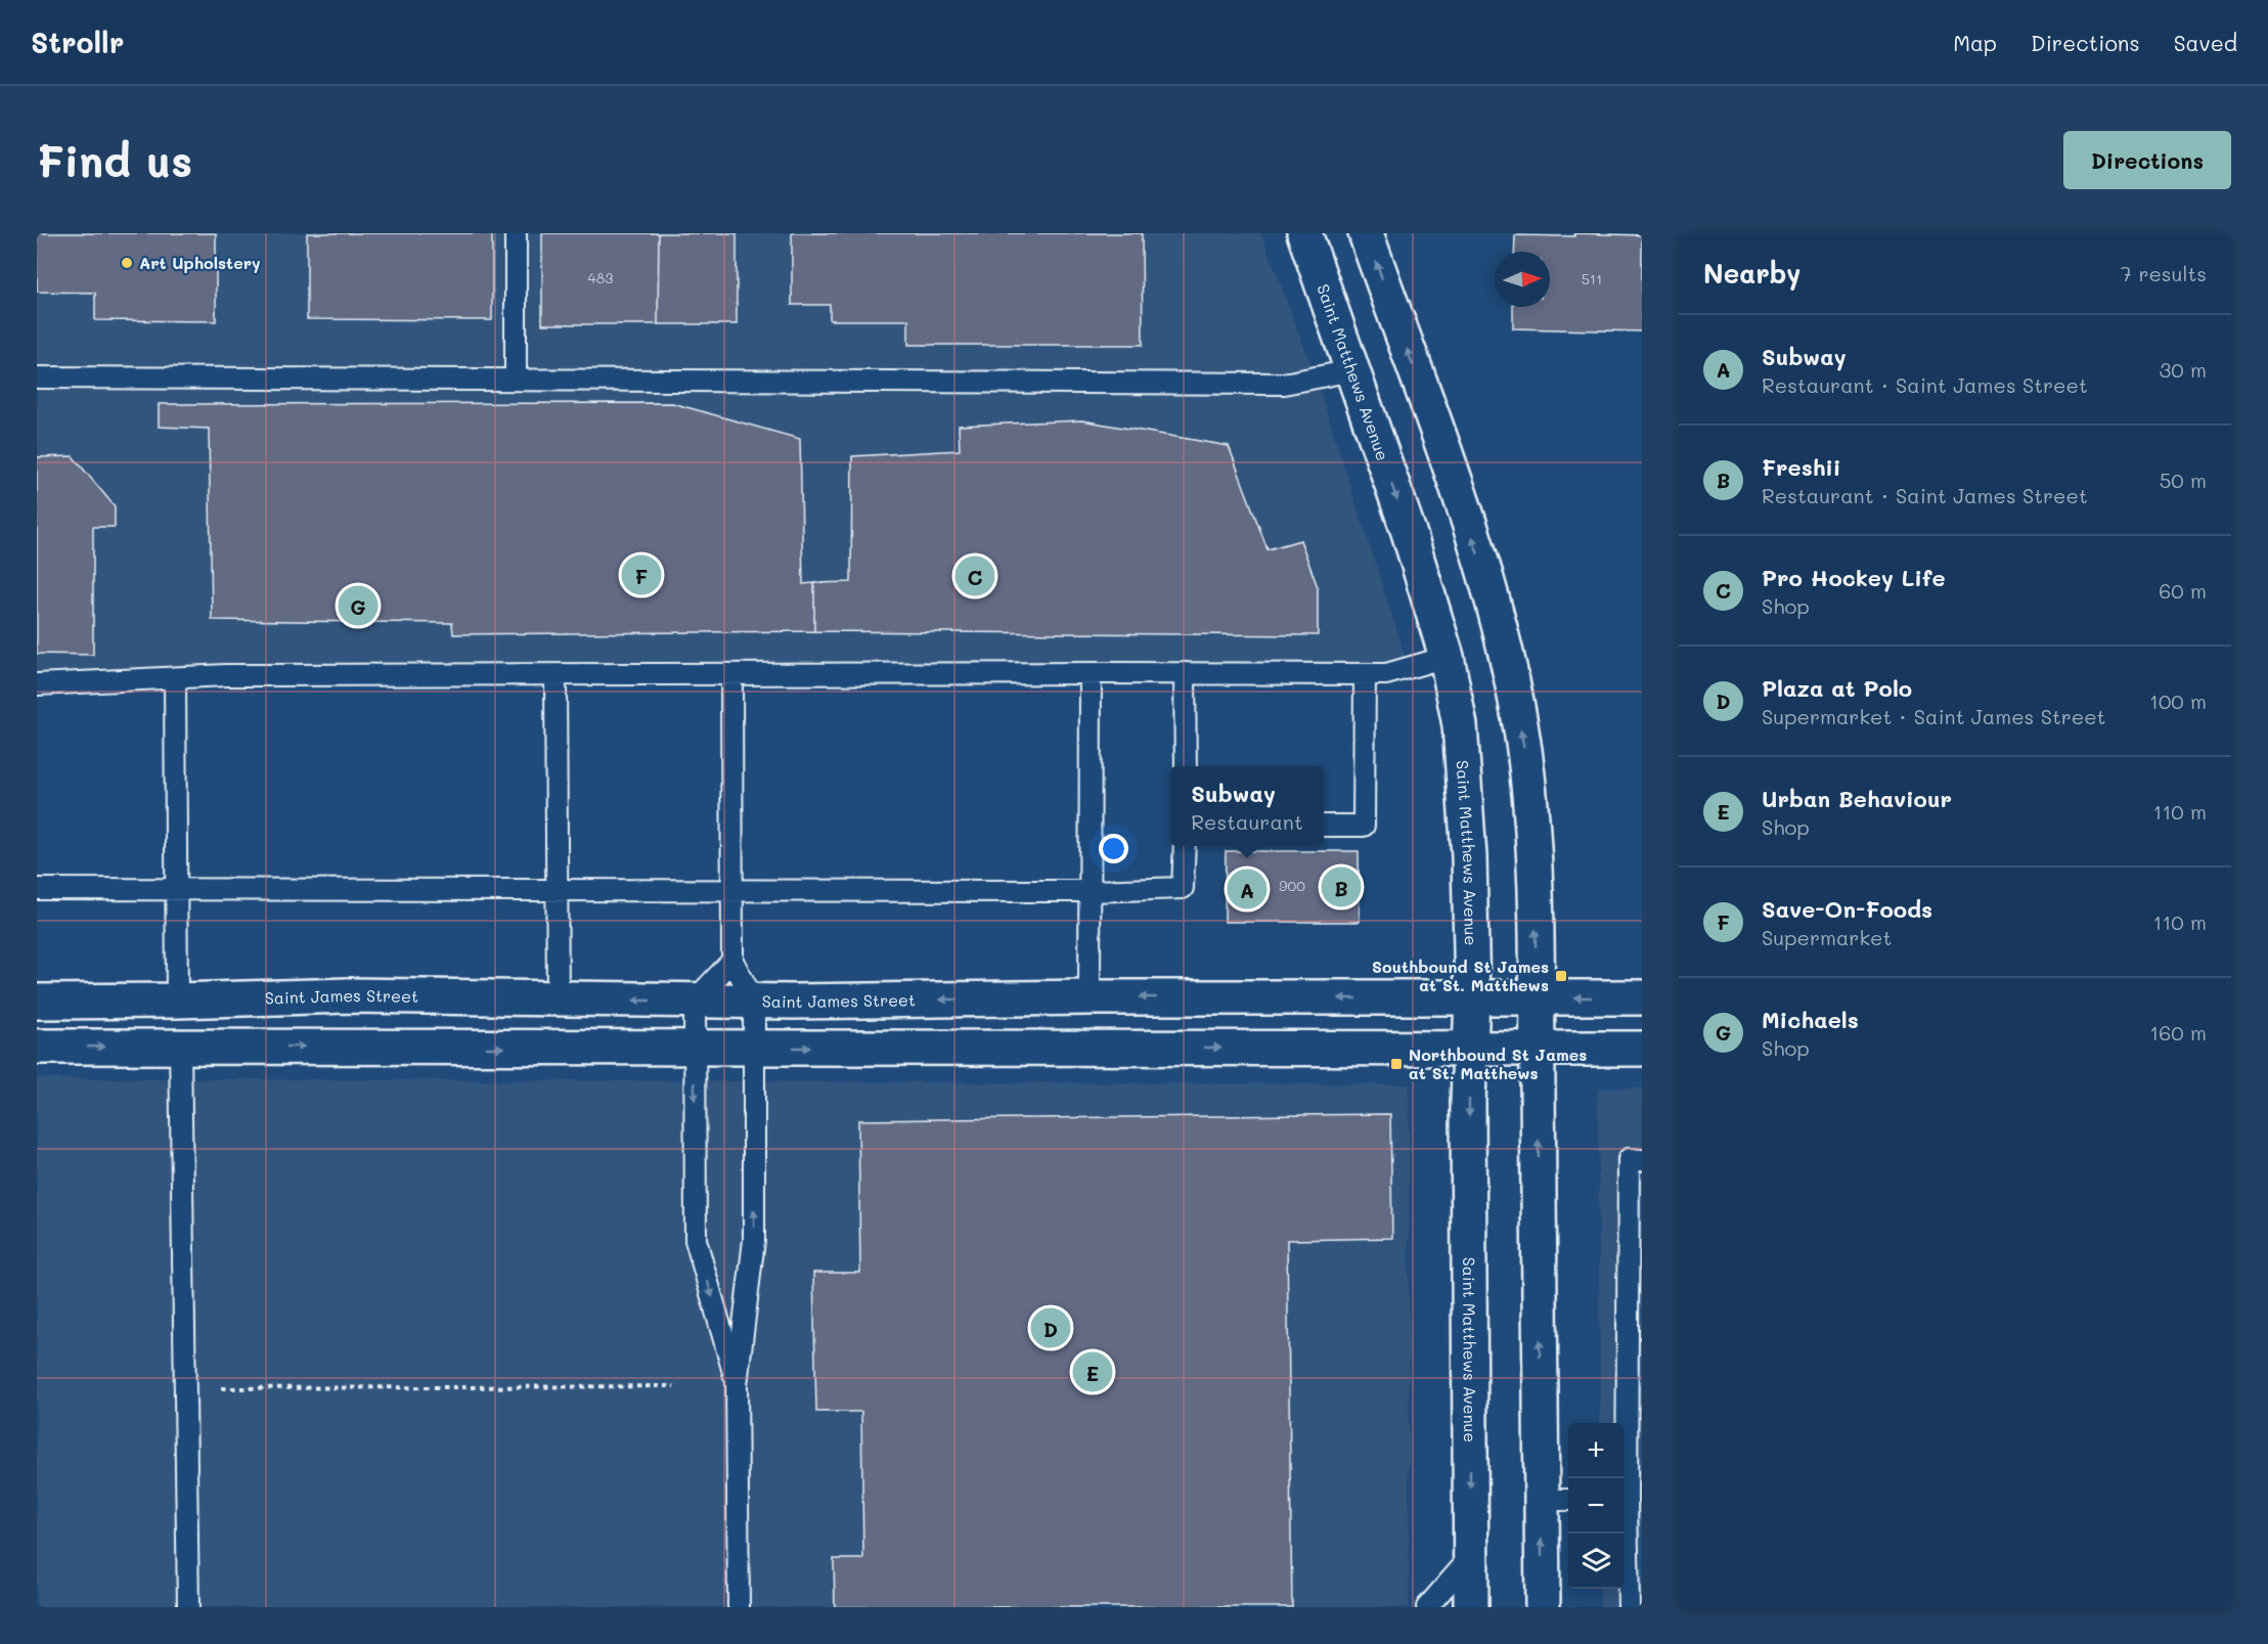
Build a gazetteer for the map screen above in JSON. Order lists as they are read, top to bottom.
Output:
{
  "streets": {
    "main road": ["Saint Matthews Avenue", "Saint James Street"]
  },
  "crossings": [
    ["Saint Matthews Avenue", "Saint James Street"]
  ],
  "places": {
    "other": ["Art Upholstery"],
    "transit": ["Southbound St James at St. Matthews", "Northbound St James at St. Matthews"]
  },
  "house_numbers": ["483", "511", "900"],
  "north": "right",
  "page": {
    "header": "Strollr",
    "nav": ["Map", "Directions", "Saved"],
    "buttons": "Directions",
    "title": "Find us",
    "heading": ["Nearby", "7 results"],
    "list": [
      {
        "mark": "A",
        "name": "Subway",
        "note": "Restaurant · Saint James Street",
        "value": "30 m"
      },
      {
        "mark": "B",
        "name": "Freshii",
        "note": "Restaurant · Saint James Street",
        "value": "50 m"
      },
      {
        "mark": "C",
        "name": "Pro Hockey Life",
        "note": "Shop",
        "value": "60 m"
      },
      {
        "mark": "D",
        "name": "Plaza at Polo",
        "note": "Supermarket · Saint James Street",
        "value": "100 m"
      },
      {
        "mark": "E",
        "name": "Urban Behaviour",
        "note": "Shop",
        "value": "110 m"
      },
      {
        "mark": "F",
        "name": "Save-On-Foods",
        "note": "Supermarket",
        "value": "110 m"
      },
      {
        "mark": "G",
        "name": "Michaels",
        "note": "Shop",
        "value": "160 m"
      }
    ],
    "pins": [
      "F",
      "C",
      "G",
      "B",
      "A",
      "D",
      "E"
    ],
    "popup": ["Subway", "Restaurant"],
    "map_buttons": ["+", "−"]
  }
}
